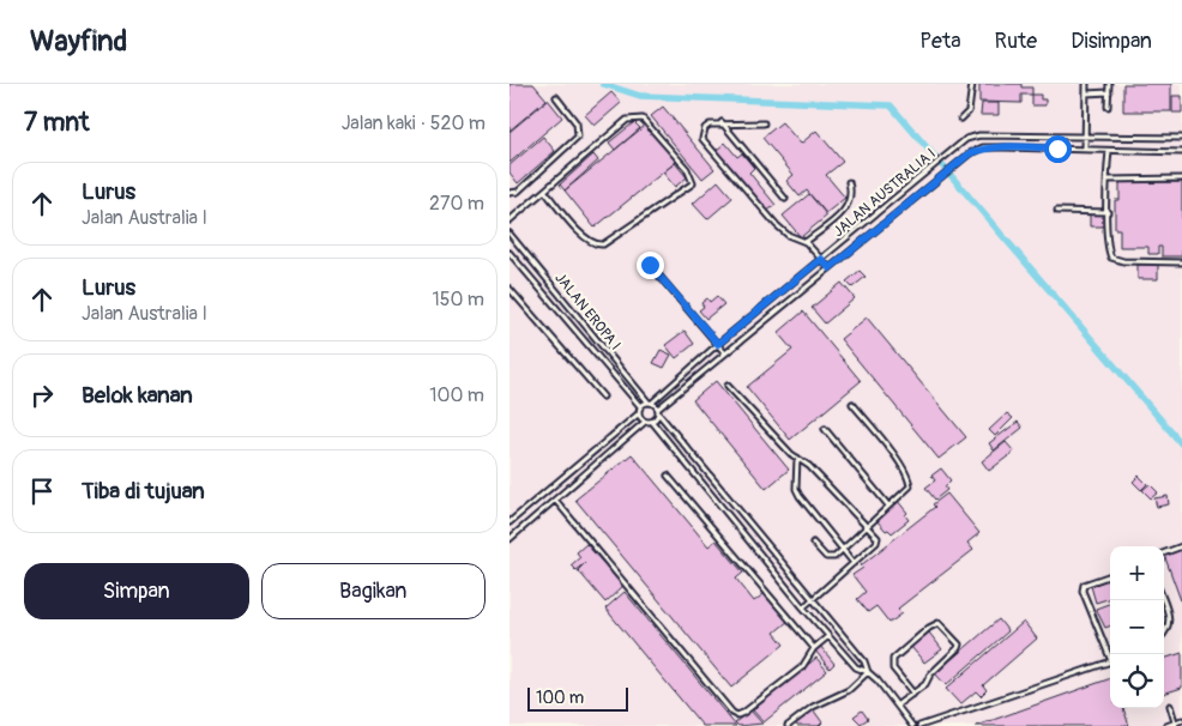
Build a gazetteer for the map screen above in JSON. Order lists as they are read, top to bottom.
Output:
{
  "streets": {
    "lane": ["JALAN AUSTRALIA I", "JALAN EROPA I"]
  },
  "crossings": [
    ["JALAN AUSTRALIA I", "JALAN EROPA I"]
  ],
  "scale_bar": "100 m",
  "page": {
    "header": "Wayfind",
    "nav": ["Peta", "Rute", "Disimpan"],
    "heading": ["7 mnt", "Jalan kaki · 520 m"],
    "list": [
      ["Lurus", "Jalan Australia I", "270 m"],
      ["Lurus", "Jalan Australia I", "150 m"],
      ["Belok kanan", "100 m"],
      "Tiba di tujuan"
    ],
    "buttons": ["Simpan", "Bagikan"],
    "map_buttons": ["+", "−"],
    "scale": "100 m"
  }
}
